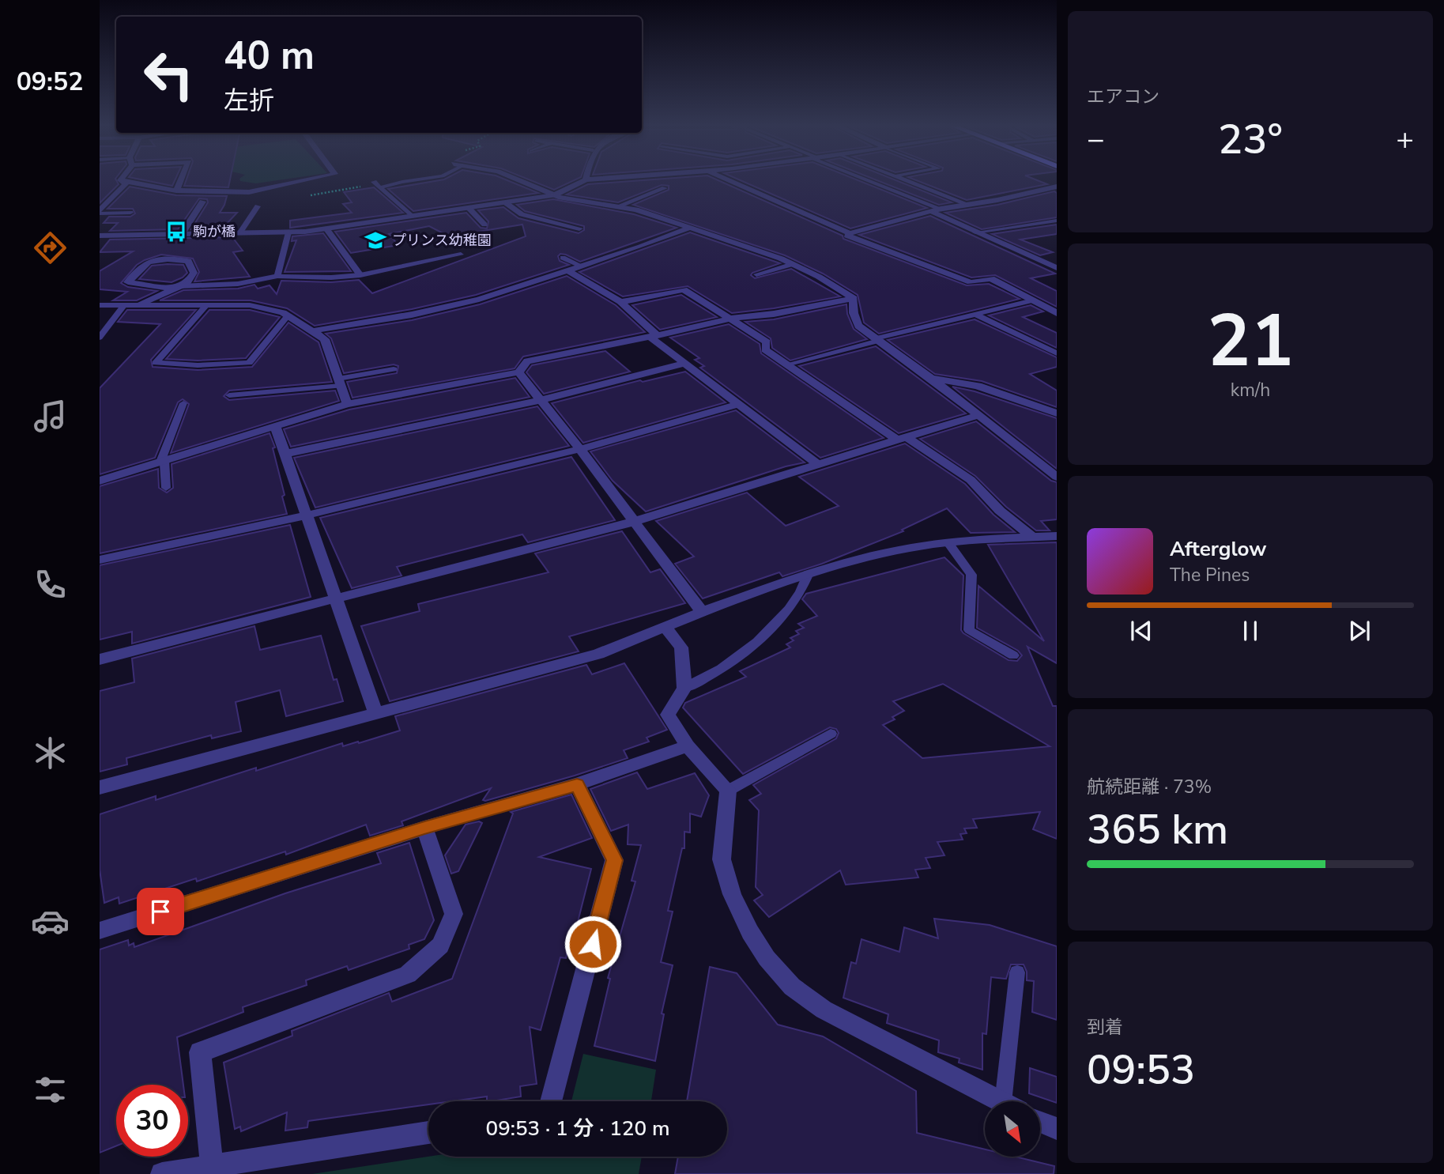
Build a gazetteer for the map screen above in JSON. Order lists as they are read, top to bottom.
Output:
{
  "places": {
    "bus stop": ["駒が橋"],
    "school or university": ["プリンス幼稚園"]
  },
  "north": "bottom right",
  "page": {
    "tabs": "09:52",
    "tile": [
      "エアコン",
      ["21", "km/h"],
      ["航続距離 · 73%", "365 km"],
      ["到着", "09:53"]
    ],
    "turn": ["40 m", "左折"],
    "heat": ["−", "23°", "+"],
    "song": ["Afterglow", "The Pines"],
    "limit": "30",
    "trip": "09:53 · 1 分 · 120 m"
  }
}
